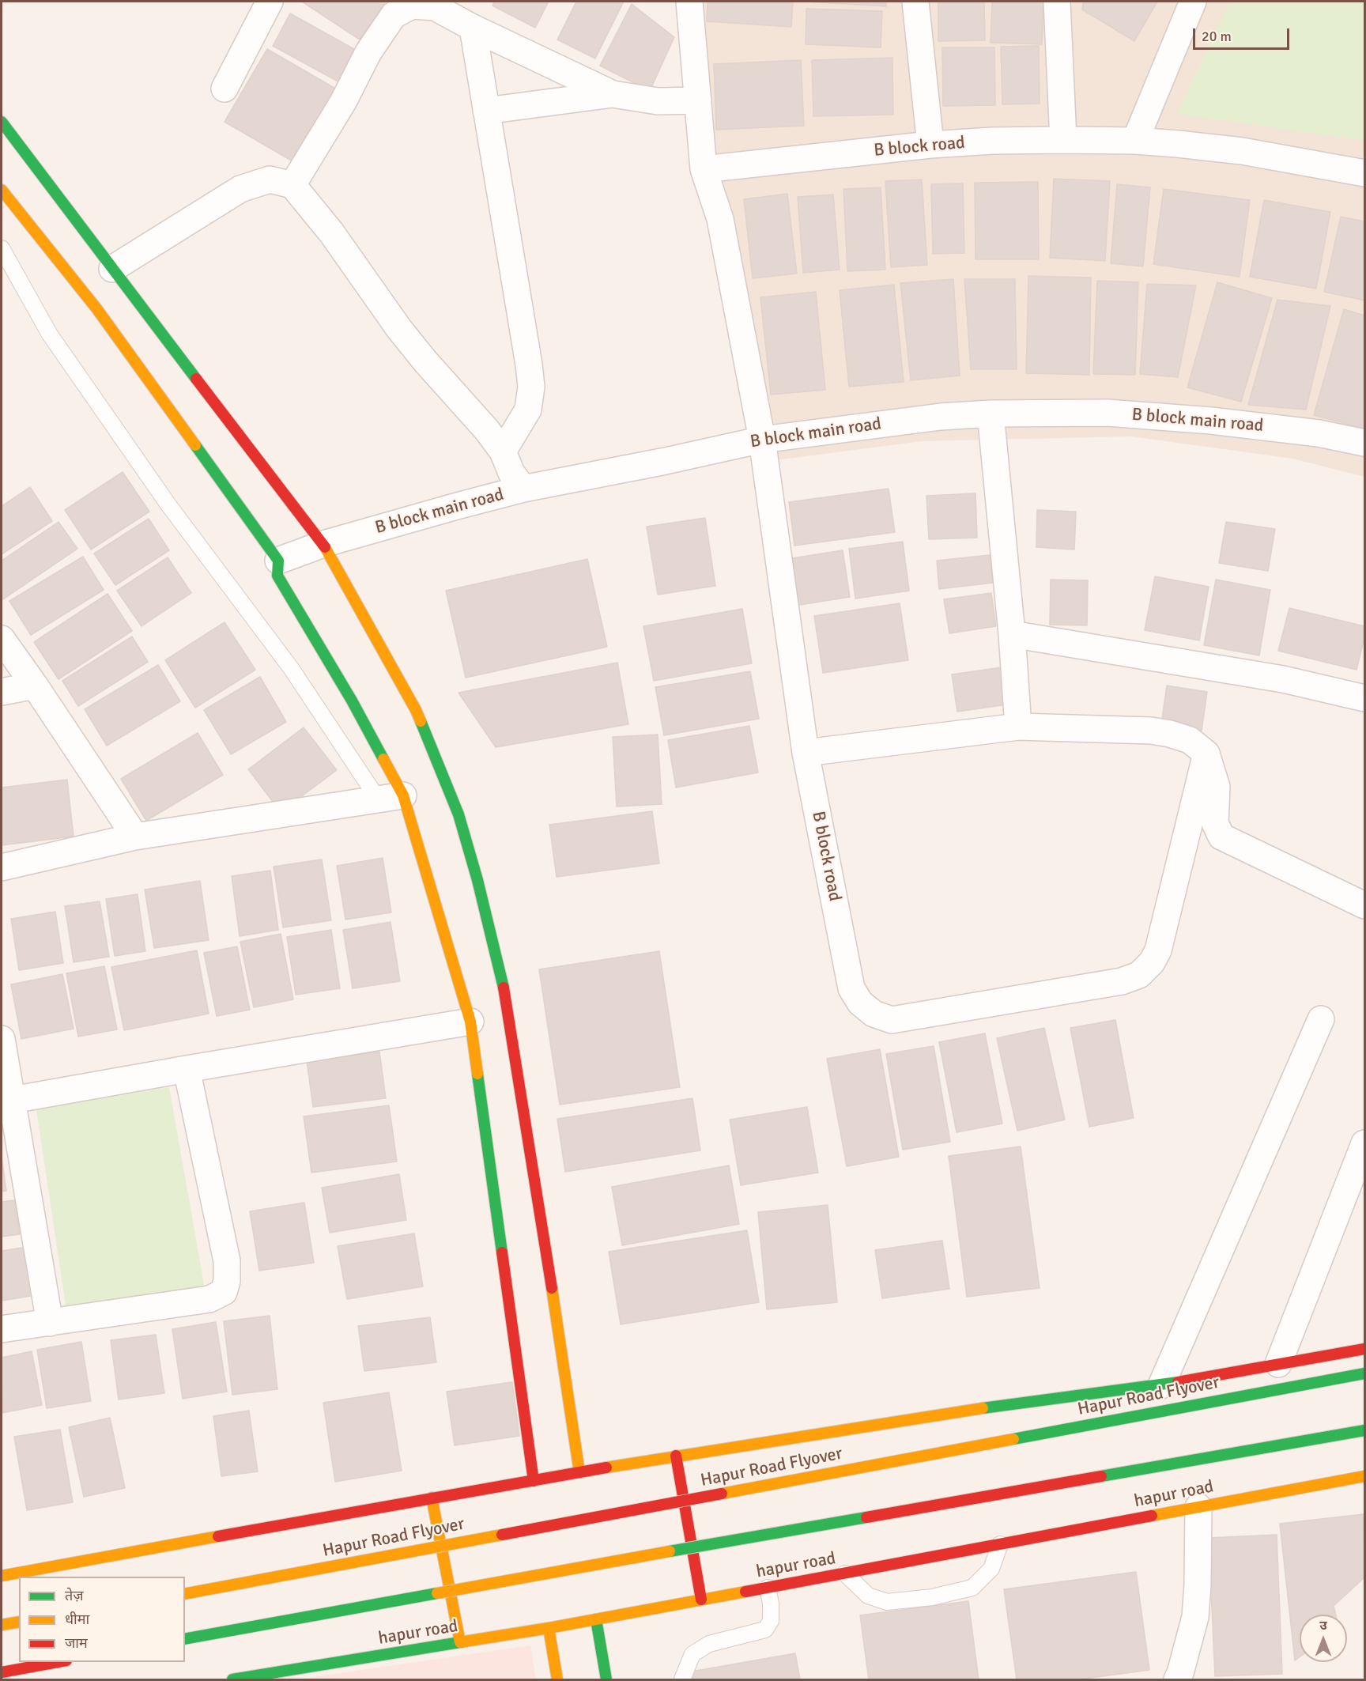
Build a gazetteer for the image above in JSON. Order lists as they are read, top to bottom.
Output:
{
  "streets": {
    "street": [
      "B block road",
      "B block main road",
      "Hapur Road Flyover",
      "hapur road"
    ]
  },
  "crossings": [
    ["B block road", "B block main road"]
  ],
  "legend": ["तेज़", "धीमा", "जाम"],
  "scale_bar": "20 m",
  "north": "top"
}
